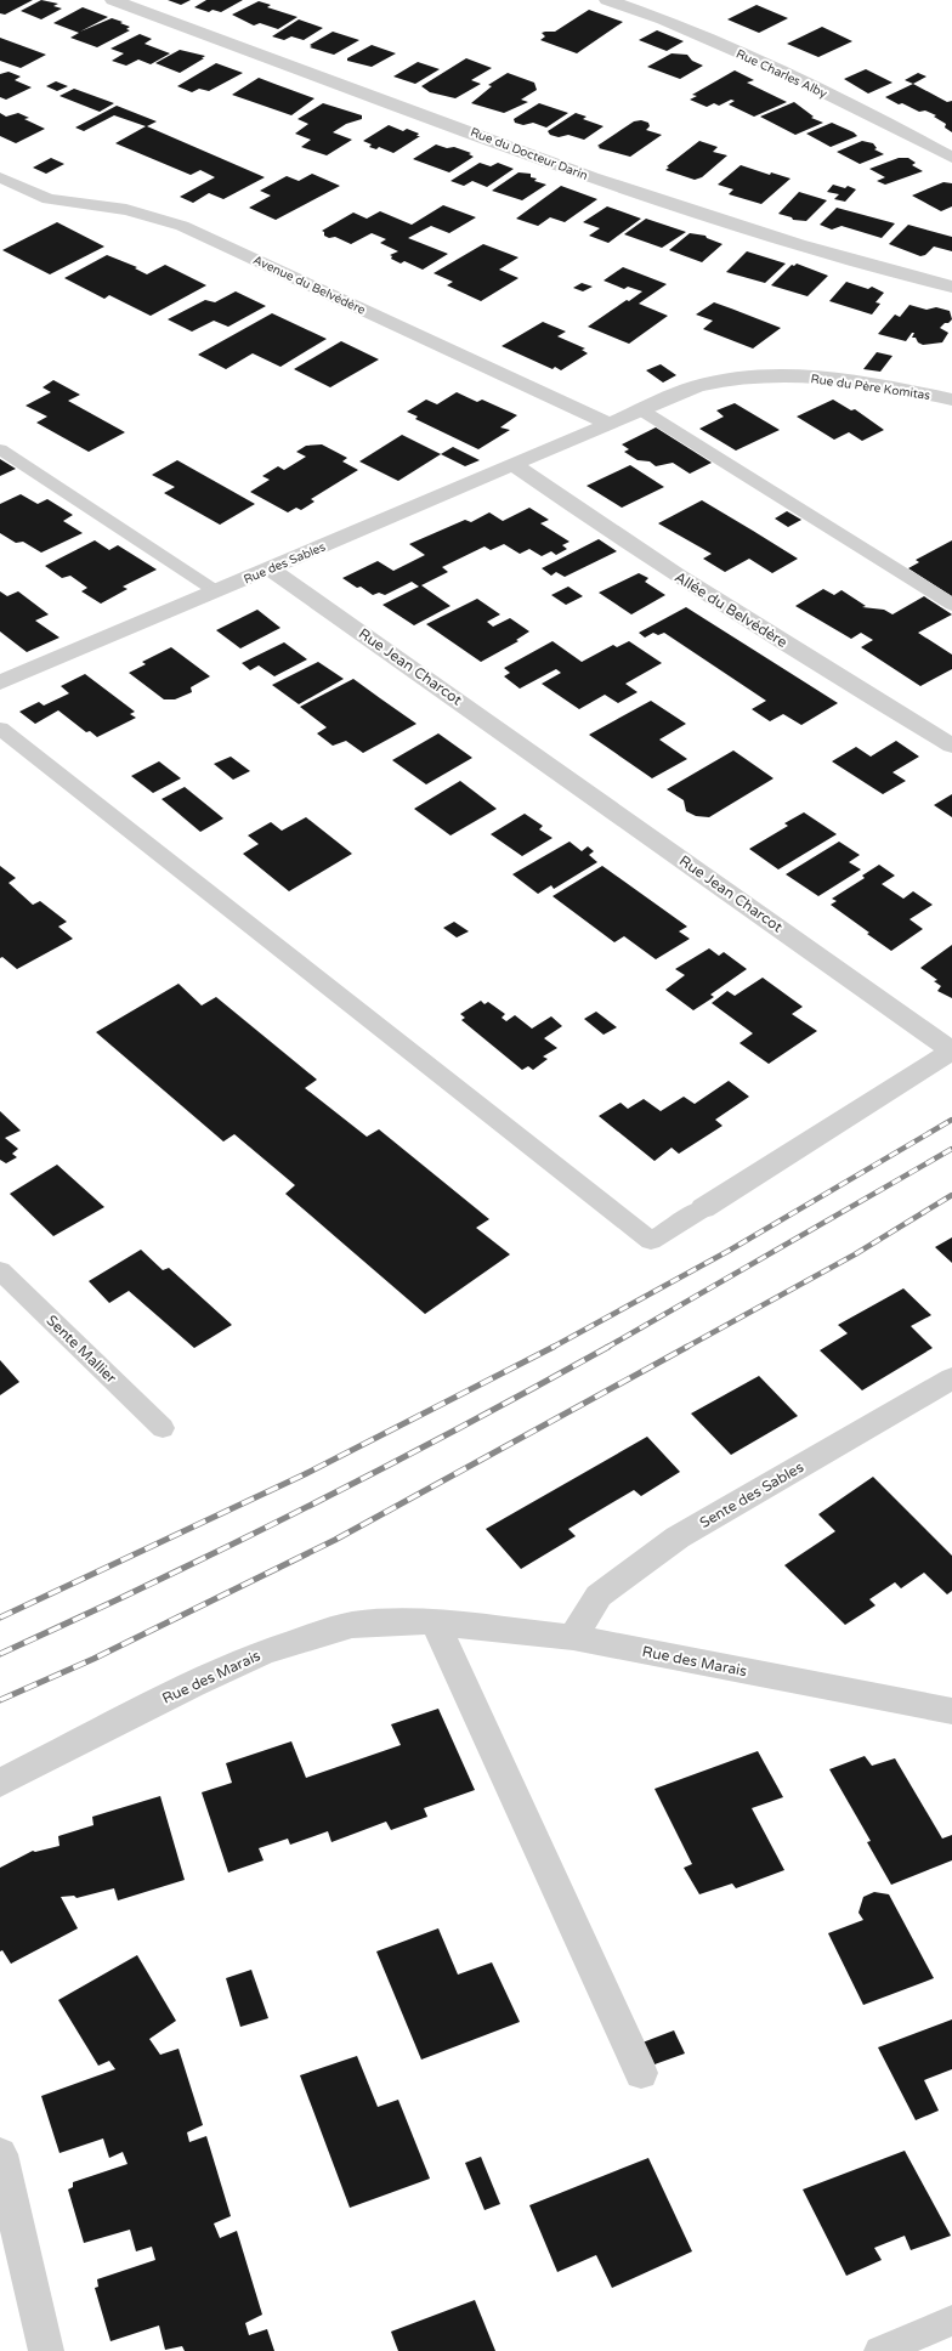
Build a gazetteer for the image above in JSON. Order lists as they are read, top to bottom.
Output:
{
  "streets": {
    "street": [
      "Rue Charles Alby",
      "Rue du Docteur Darin",
      "Avenue du Belvédère",
      "Rue du Père Komitas",
      "Rue des Sables",
      "Allée du Belvédère",
      "Rue Jean Charcot",
      "Sente des Sables",
      "Rue des Marais"
    ],
    "lane": ["Sente Mallier"]
  },
  "crossings": [
    ["Avenue du Belvédère", "Rue du Père Komitas"],
    ["Rue du Père Komitas", "Rue des Sables"],
    ["Rue des Sables", "Allée du Belvédère"],
    ["Rue des Sables", "Rue Jean Charcot"],
    ["Sente des Sables", "Rue des Marais"]
  ]
}
